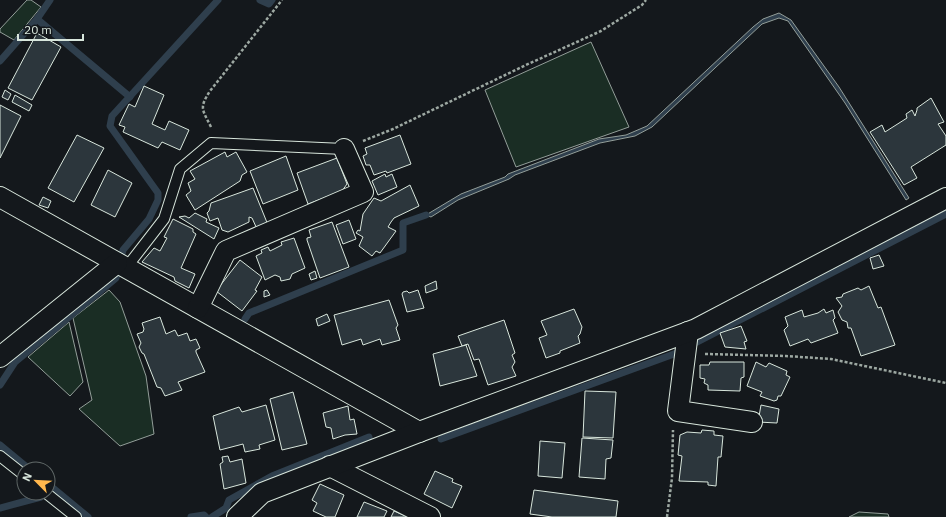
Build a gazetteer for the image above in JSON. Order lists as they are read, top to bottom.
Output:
{
  "scale_bar": "20 m",
  "north": "top left"
}
